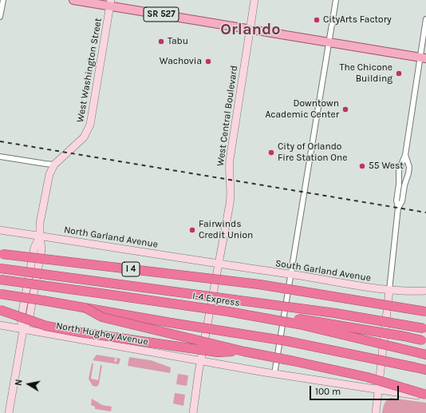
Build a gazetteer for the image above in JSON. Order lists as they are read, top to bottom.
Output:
{
  "streets": {
    "highway": ["I 4", "I-4 Express"],
    "main road": ["SR 527"],
    "street": [
      "West Washington Street",
      "West Central Boulevard",
      "North Garland Avenue",
      "South Garland Avenue",
      "North Hughey Avenue"
    ]
  },
  "crossings": [
    ["SR 527", "West Washington Street"],
    ["SR 527", "West Central Boulevard"],
    ["West Washington Street", "North Garland Avenue"],
    ["West Washington Street", "North Hughey Avenue"],
    ["West Central Boulevard", "North Garland Avenue"],
    ["West Central Boulevard", "South Garland Avenue"],
    ["West Central Boulevard", "North Hughey Avenue"],
    ["North Garland Avenue", "South Garland Avenue"]
  ],
  "districts": ["Orlando"],
  "places": [
    "CityArts Factory",
    "Tabu",
    "Wachovia",
    "The Chicone Building",
    "Downtown Academic Center",
    "City of Orlando Fire Station One",
    "55 West",
    "Fairwinds Credit Union"
  ],
  "scale_bar": "100 m",
  "north": "left"
}
